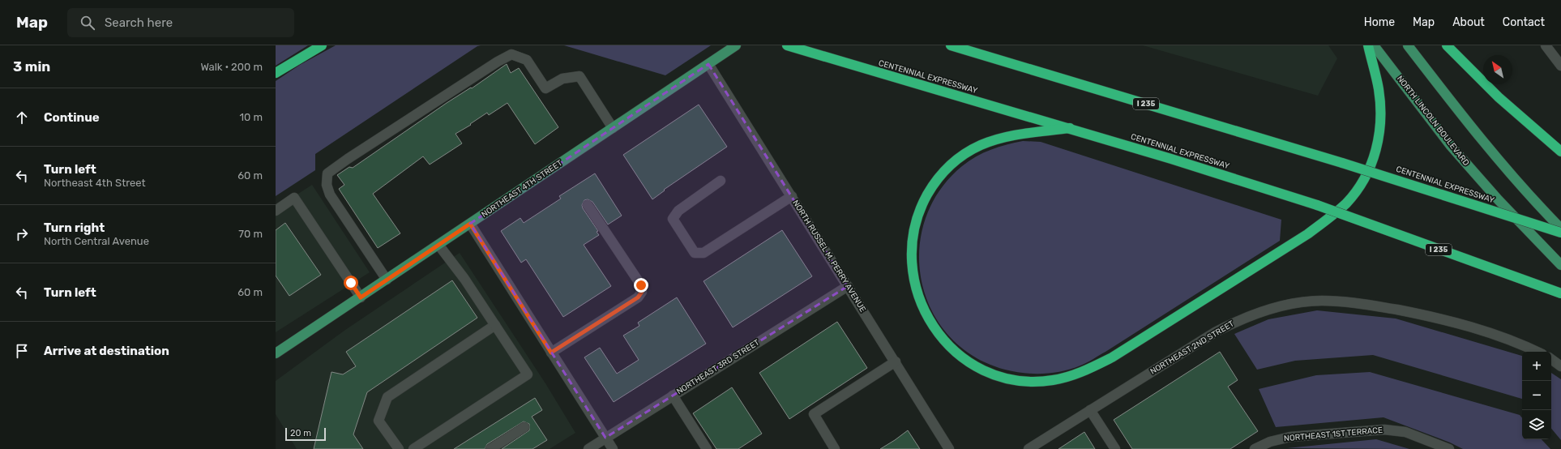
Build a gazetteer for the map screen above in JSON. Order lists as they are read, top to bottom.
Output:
{
  "streets": {
    "highway": ["CENTENNIAL EXPRESSWAY", "I 235"],
    "main road": ["NORTH LINCOLN BOULEVARD", "NORTHEAST 4TH STREET"],
    "street": [
      "NORTH RUSSEL M. PERRY AVENUE",
      "NORTHEAST 2ND STREET",
      "NORTHEAST 3RD STREET",
      "NORTHEAST 1ST TERRACE"
    ]
  },
  "crossings": [
    ["NORTHEAST 4TH STREET", "NORTH RUSSEL M. PERRY AVENUE"],
    ["NORTH RUSSEL M. PERRY AVENUE", "NORTHEAST 3RD STREET"]
  ],
  "scale_bar": "20 m",
  "north": "top left",
  "page": {
    "header": "Map",
    "search": "Search here",
    "nav": [
      "Home",
      "Map",
      "About",
      "Contact"
    ],
    "heading": ["3 min", "Walk · 200 m"],
    "list": [
      ["Continue", "10 m"],
      ["Turn left", "Northeast 4th Street", "60 m"],
      ["Turn right", "North Central Avenue", "70 m"],
      ["Turn left", "60 m"],
      "Arrive at destination"
    ],
    "map_buttons": ["+", "−"],
    "scale": "20 m"
  }
}
